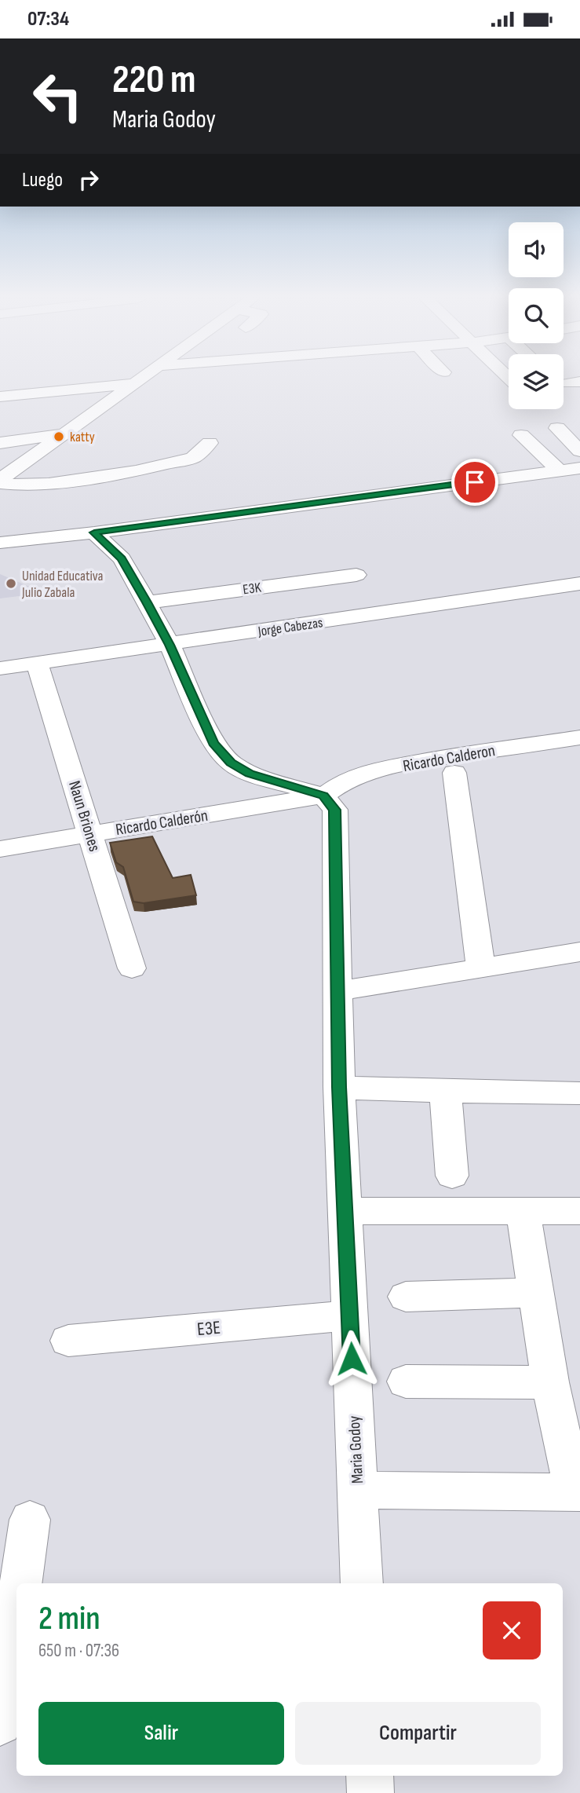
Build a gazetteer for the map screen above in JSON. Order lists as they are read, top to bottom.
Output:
{
  "streets": {
    "street": [
      "E3K",
      "Jorge Cabezas",
      "Ricardo Calderon",
      "Naun Briones",
      "Ricardo Calderón",
      "E3E",
      "Maria Godoy"
    ]
  },
  "crossings": [
    ["Jorge Cabezas", "Naun Briones"],
    ["Ricardo Calderon", "Ricardo Calderón"],
    ["Ricardo Calderon", "Maria Godoy"],
    ["Naun Briones", "Ricardo Calderón"],
    ["Ricardo Calderón", "Maria Godoy"],
    ["E3E", "Maria Godoy"]
  ],
  "places": ["katty", "Unidad Educativa Julio Zabala"],
  "page": {
    "status": "07:34",
    "turn": ["220 m", "Maria Godoy"],
    "then": "Luego",
    "heading": ["2 min", "650 m · 07:36"],
    "buttons": ["Salir", "Compartir"]
  }
}
